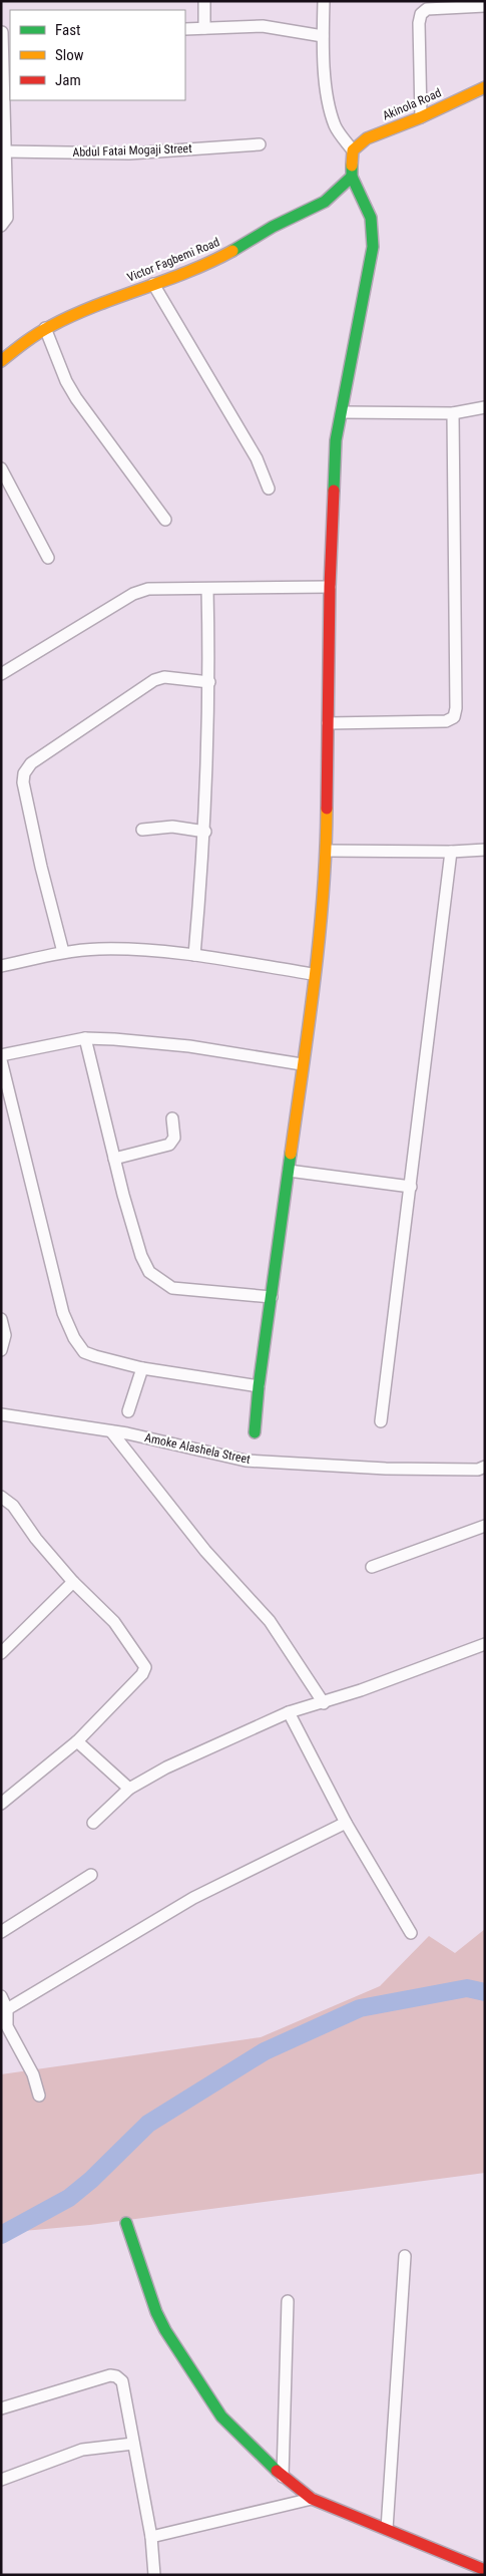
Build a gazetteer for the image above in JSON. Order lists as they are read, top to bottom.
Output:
{
  "streets": {
    "street": [
      "Akinola Road",
      "Abdul Fatai Mogaji Street",
      "Victor Fagbemi Road",
      "Amoke Alashela Street"
    ]
  },
  "legend": ["Fast", "Slow", "Jam"]
}
